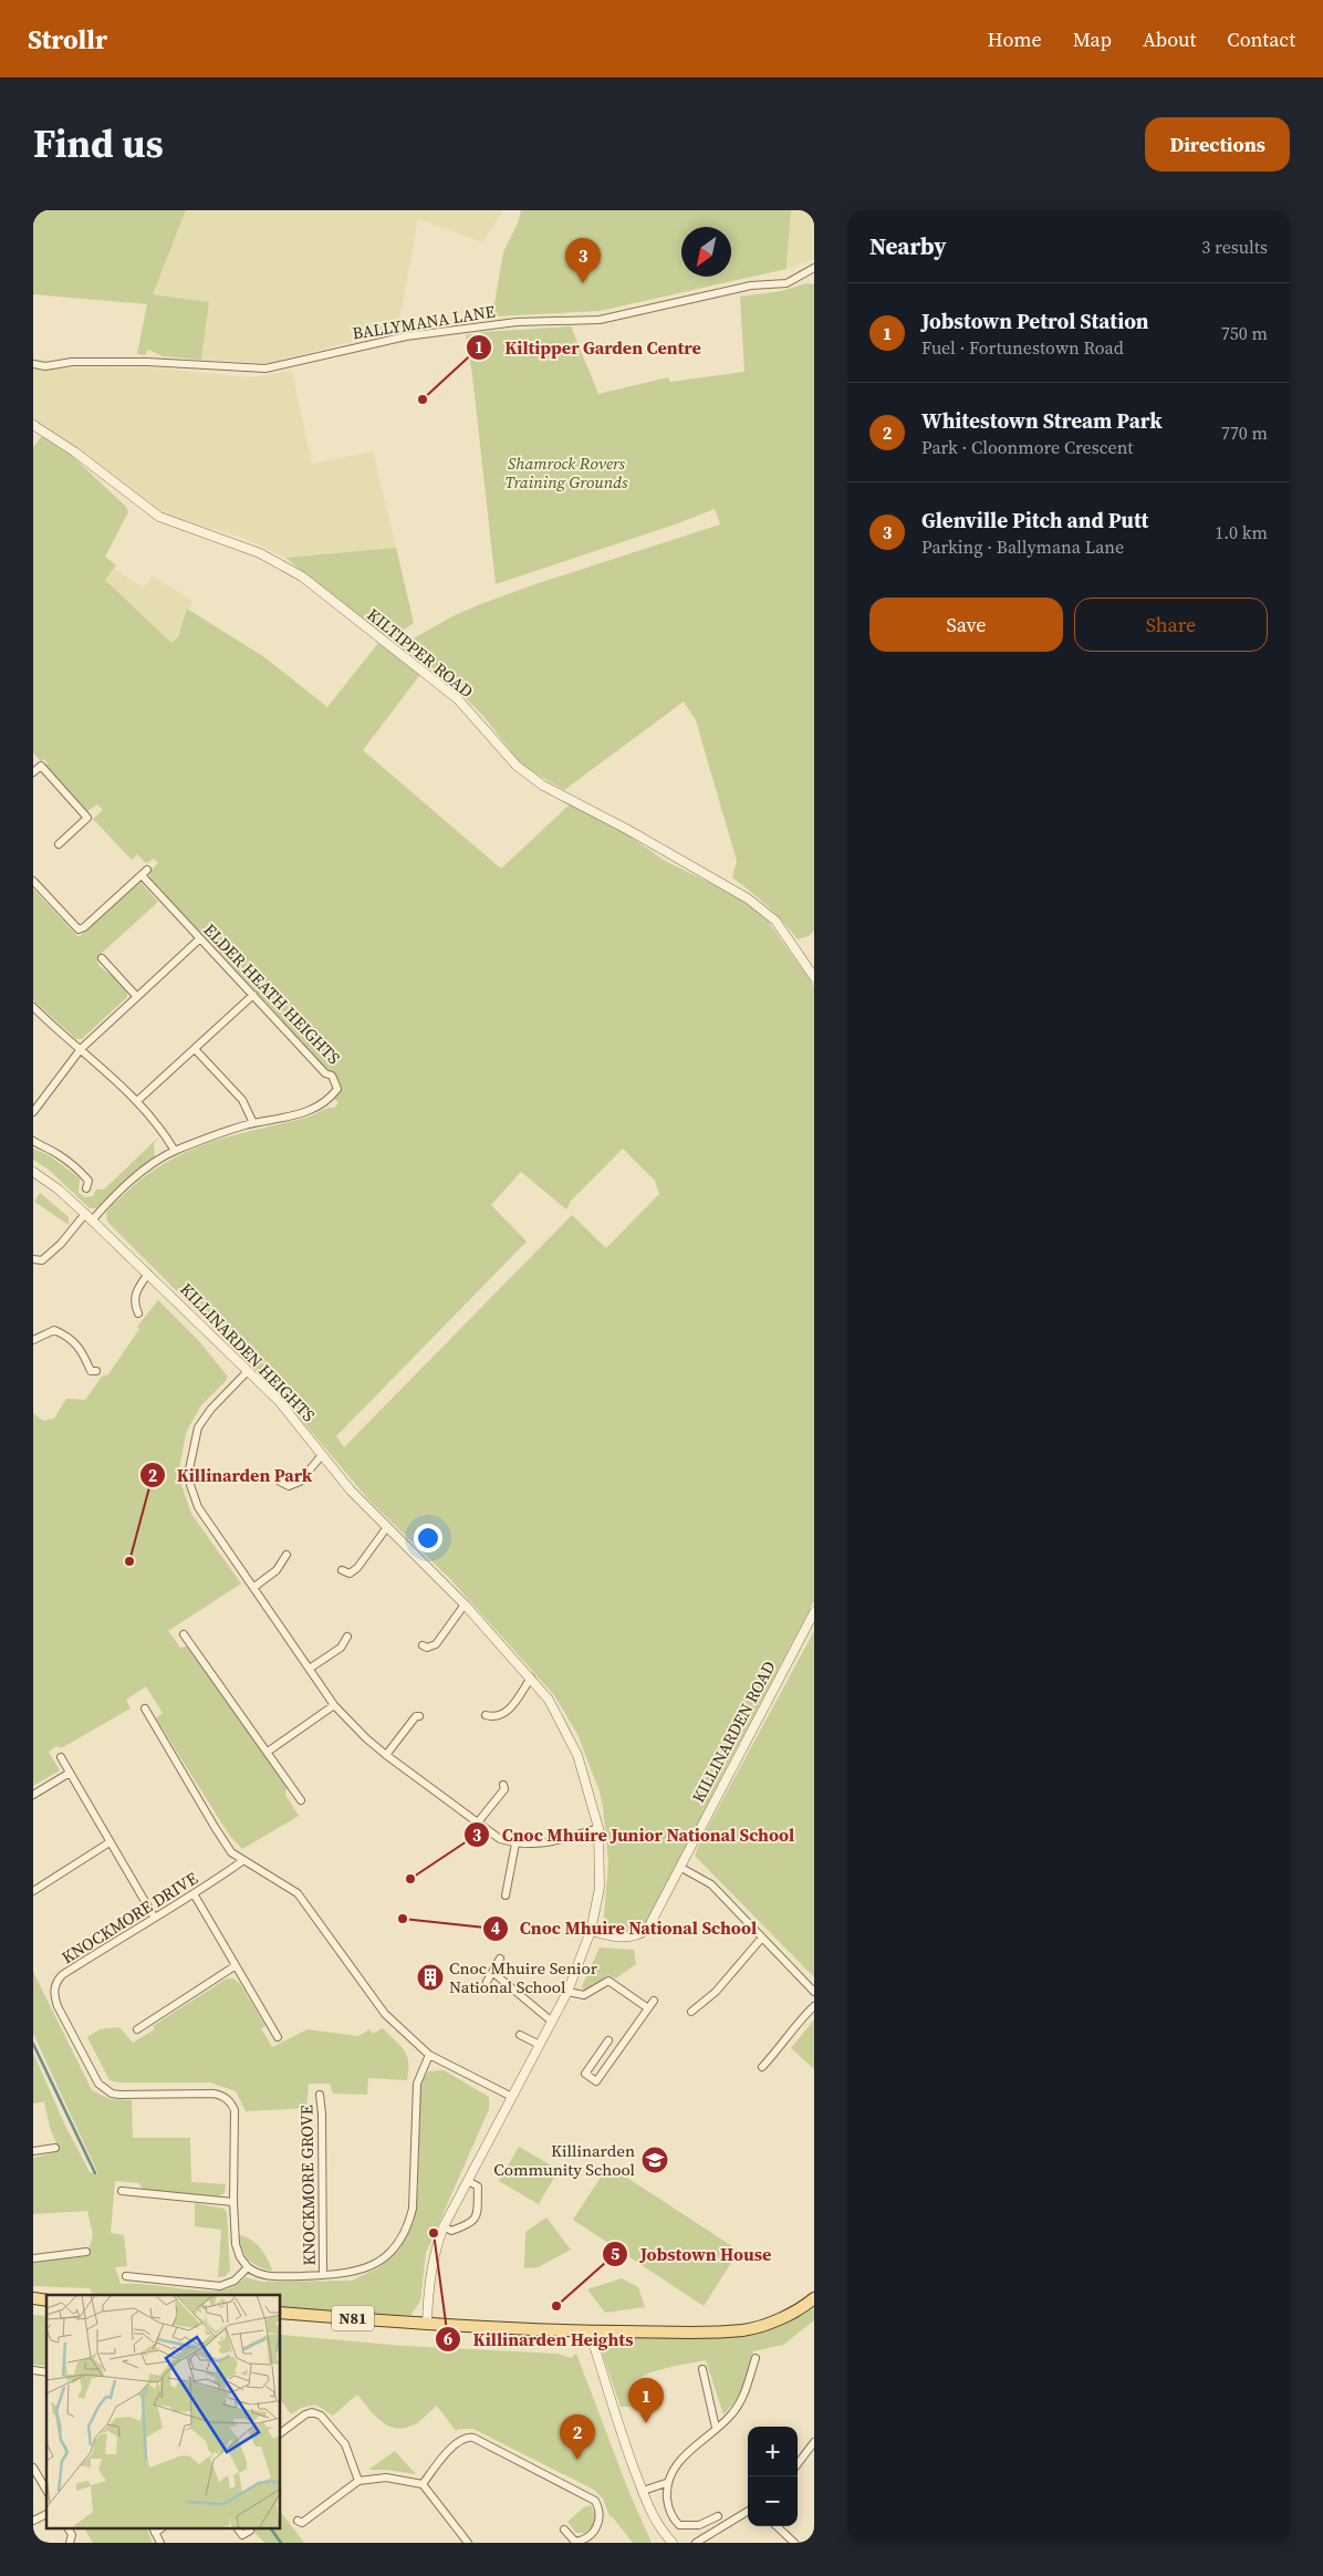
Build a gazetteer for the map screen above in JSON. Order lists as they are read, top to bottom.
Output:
{
  "streets": {
    "main road": ["N81"],
    "street": [
      "BALLYMANA LANE",
      "KILTIPPER ROAD",
      "ELDER HEATH HEIGHTS",
      "KILLINARDEN HEIGHTS",
      "KILLINARDEN ROAD",
      "KNOCKMORE DRIVE",
      "KNOCKMORE GROVE"
    ]
  },
  "crossings": [
    ["KILLINARDEN HEIGHTS", "KILLINARDEN ROAD"],
    ["KILLINARDEN HEIGHTS", "N81"]
  ],
  "parks": ["Shamrock Rovers Training Grounds"],
  "places": {
    "other": [
      "Kiltipper Garden Centre",
      "Killinarden Park",
      "Cnoc Mhuire Junior National School",
      "Cnoc Mhuire National School",
      "Killinarden Heights",
      "Jobstown House"
    ],
    "building": ["Cnoc Mhuire Senior National School"],
    "school or university": ["Killinarden Community School"]
  },
  "north": "bottom left",
  "page": {
    "header": "Strollr",
    "nav": [
      "Home",
      "Map",
      "About",
      "Contact"
    ],
    "title": "Find us",
    "buttons": [
      "Directions",
      ["Save", "Share"]
    ],
    "heading": ["Nearby", "3 results"],
    "pins": ["3", "1", "2"],
    "list": [
      {
        "mark": "1",
        "name": "Jobstown Petrol Station",
        "note": "Fuel · Fortunestown Road",
        "value": "750 m"
      },
      {
        "mark": "2",
        "name": "Whitestown Stream Park",
        "note": "Park · Cloonmore Crescent",
        "value": "770 m"
      },
      {
        "mark": "3",
        "name": "Glenville Pitch and Putt",
        "note": "Parking · Ballymana Lane",
        "value": "1.0 km"
      }
    ],
    "map_buttons": ["+", "−"]
  }
}
